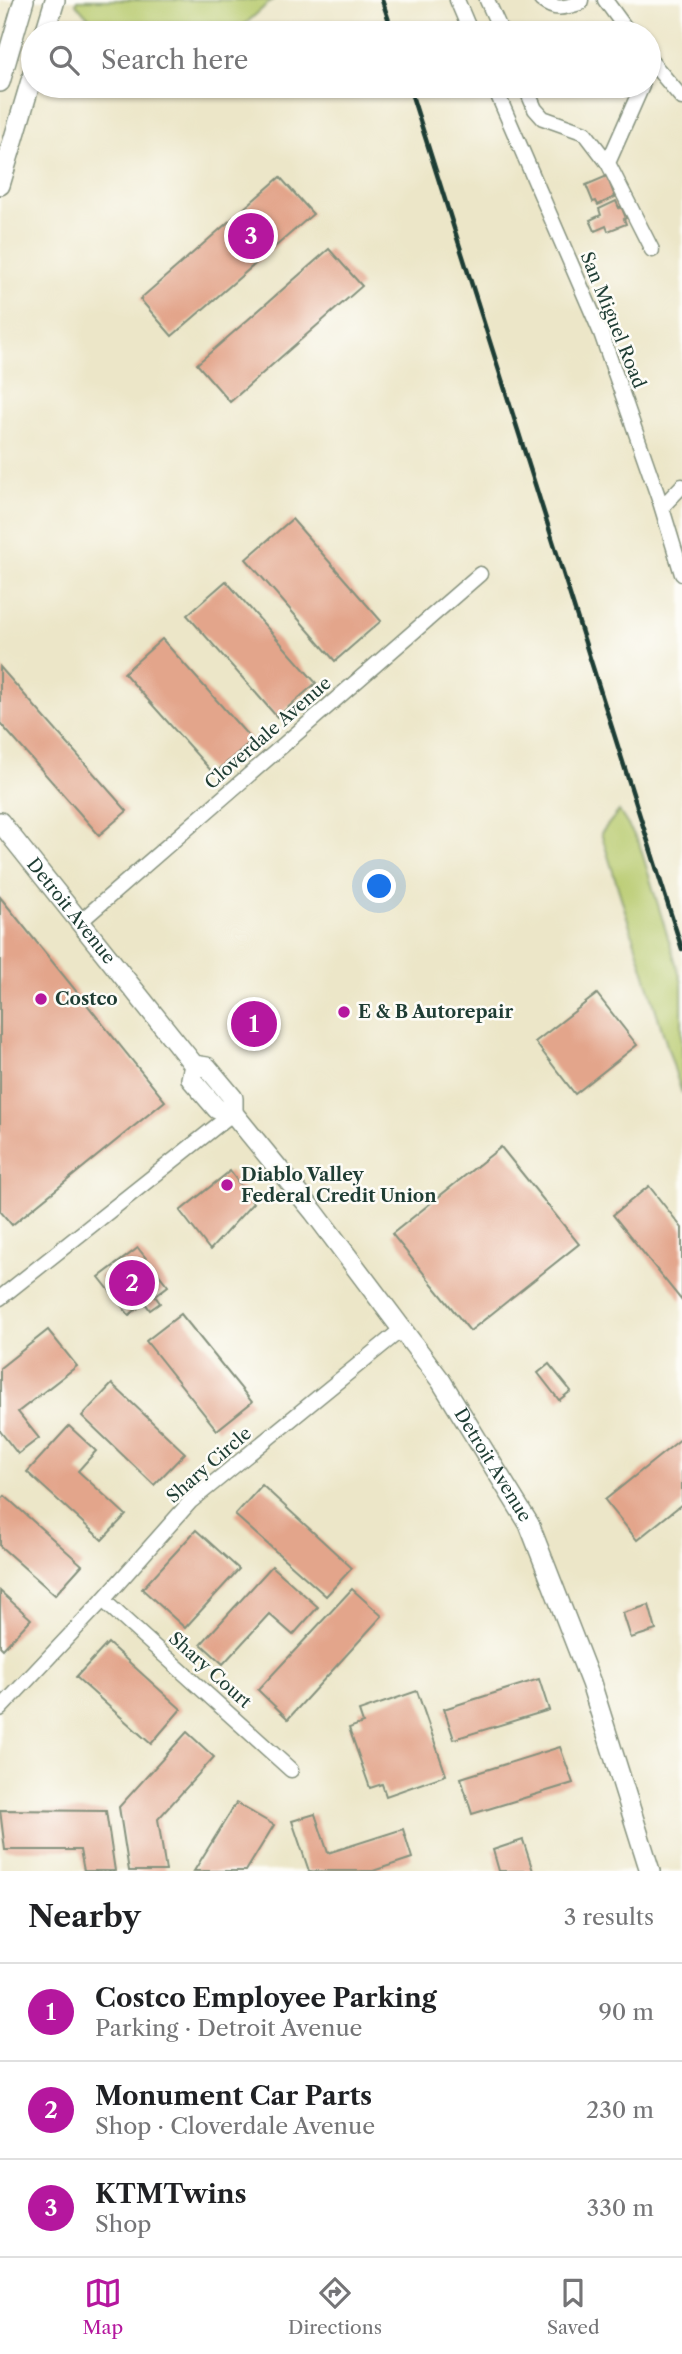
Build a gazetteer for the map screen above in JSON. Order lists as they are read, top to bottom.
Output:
{
  "streets": {
    "street": [
      "San Miguel Road",
      "Cloverdale Avenue",
      "Detroit Avenue",
      "Shary Circle",
      "Shary Court"
    ]
  },
  "crossings": [
    ["Cloverdale Avenue", "Detroit Avenue"],
    ["Detroit Avenue", "Shary Circle"],
    ["Shary Circle", "Shary Court"]
  ],
  "places": ["Costco", "E & B Autorepair", "Diablo Valley Federal Credit Union"],
  "page": {
    "search": "Search here",
    "pins": ["3", "1", "2"],
    "heading": ["Nearby", "3 results"],
    "list": [
      {
        "mark": "1",
        "name": "Costco Employee Parking",
        "note": "Parking · Detroit Avenue",
        "value": "90 m"
      },
      {
        "mark": "2",
        "name": "Monument Car Parts",
        "note": "Shop · Cloverdale Avenue",
        "value": "230 m"
      },
      {
        "mark": "3",
        "name": "KTMTwins",
        "note": "Shop",
        "value": "330 m"
      }
    ],
    "nav": ["Map", "Directions", "Saved"]
  }
}
